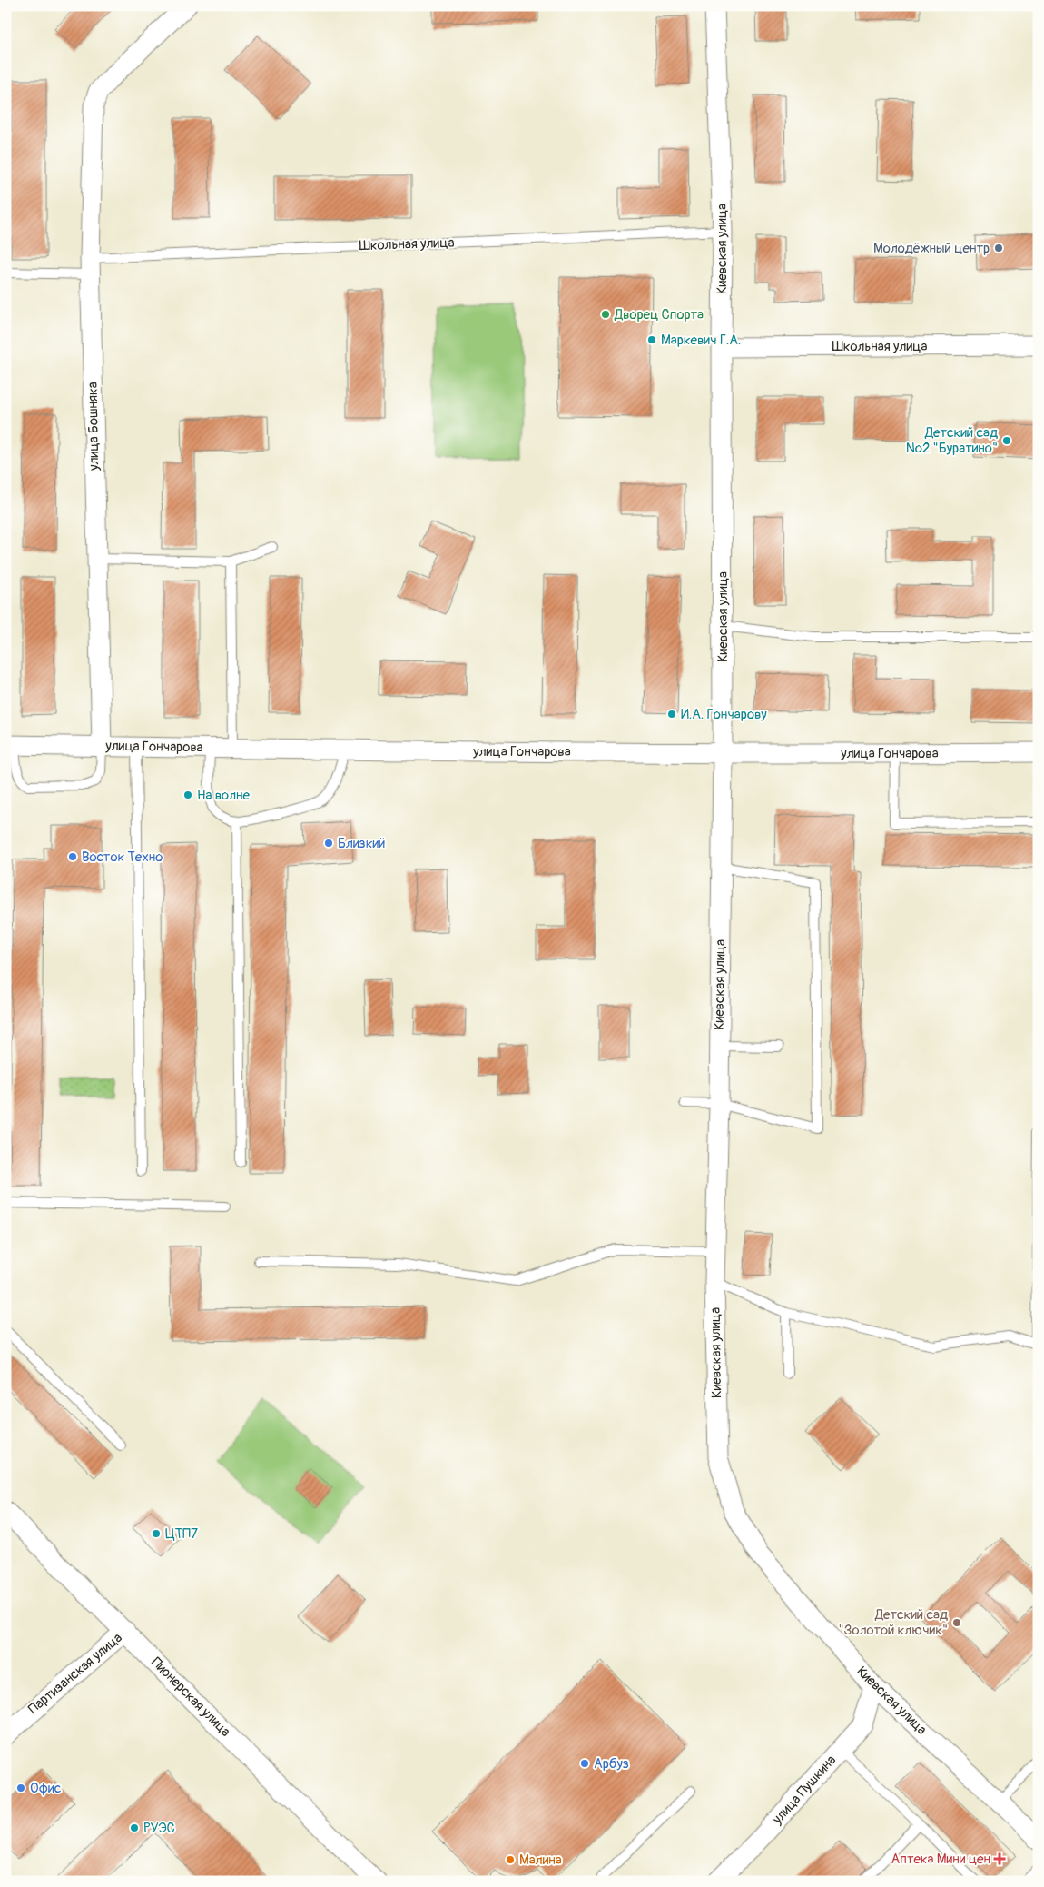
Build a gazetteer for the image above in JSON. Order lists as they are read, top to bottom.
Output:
{
  "streets": {
    "street": [
      "Школьная улица",
      "Киевская улица",
      "улица Бошняка",
      "улица Гончарова",
      "Партизанская улица",
      "Пионерская улица",
      "улица Пушкина"
    ]
  },
  "crossings": [
    ["Школьная улица", "Киевская улица"],
    ["Школьная улица", "улица Бошняка"],
    ["Киевская улица", "улица Гончарова"],
    ["Киевская улица", "улица Пушкина"],
    ["улица Бошняка", "улица Гончарова"],
    ["Партизанская улица", "Пионерская улица"]
  ],
  "places": {
    "other": [
      "Молодёжный центр",
      "Дворец Спорта",
      "Маркевич Г.А.",
      "Детский сад №2 \"Буратино\"",
      "И.А. Гончарову",
      "На волне",
      "Близкий",
      "Восток Техно",
      "ЦТП7",
      "Детский сад \"Золотой ключик\"",
      "Арбуз",
      "Офис",
      "РУЭС",
      "Малина"
    ],
    "health": ["Aптека Mини цен"]
  }
}
